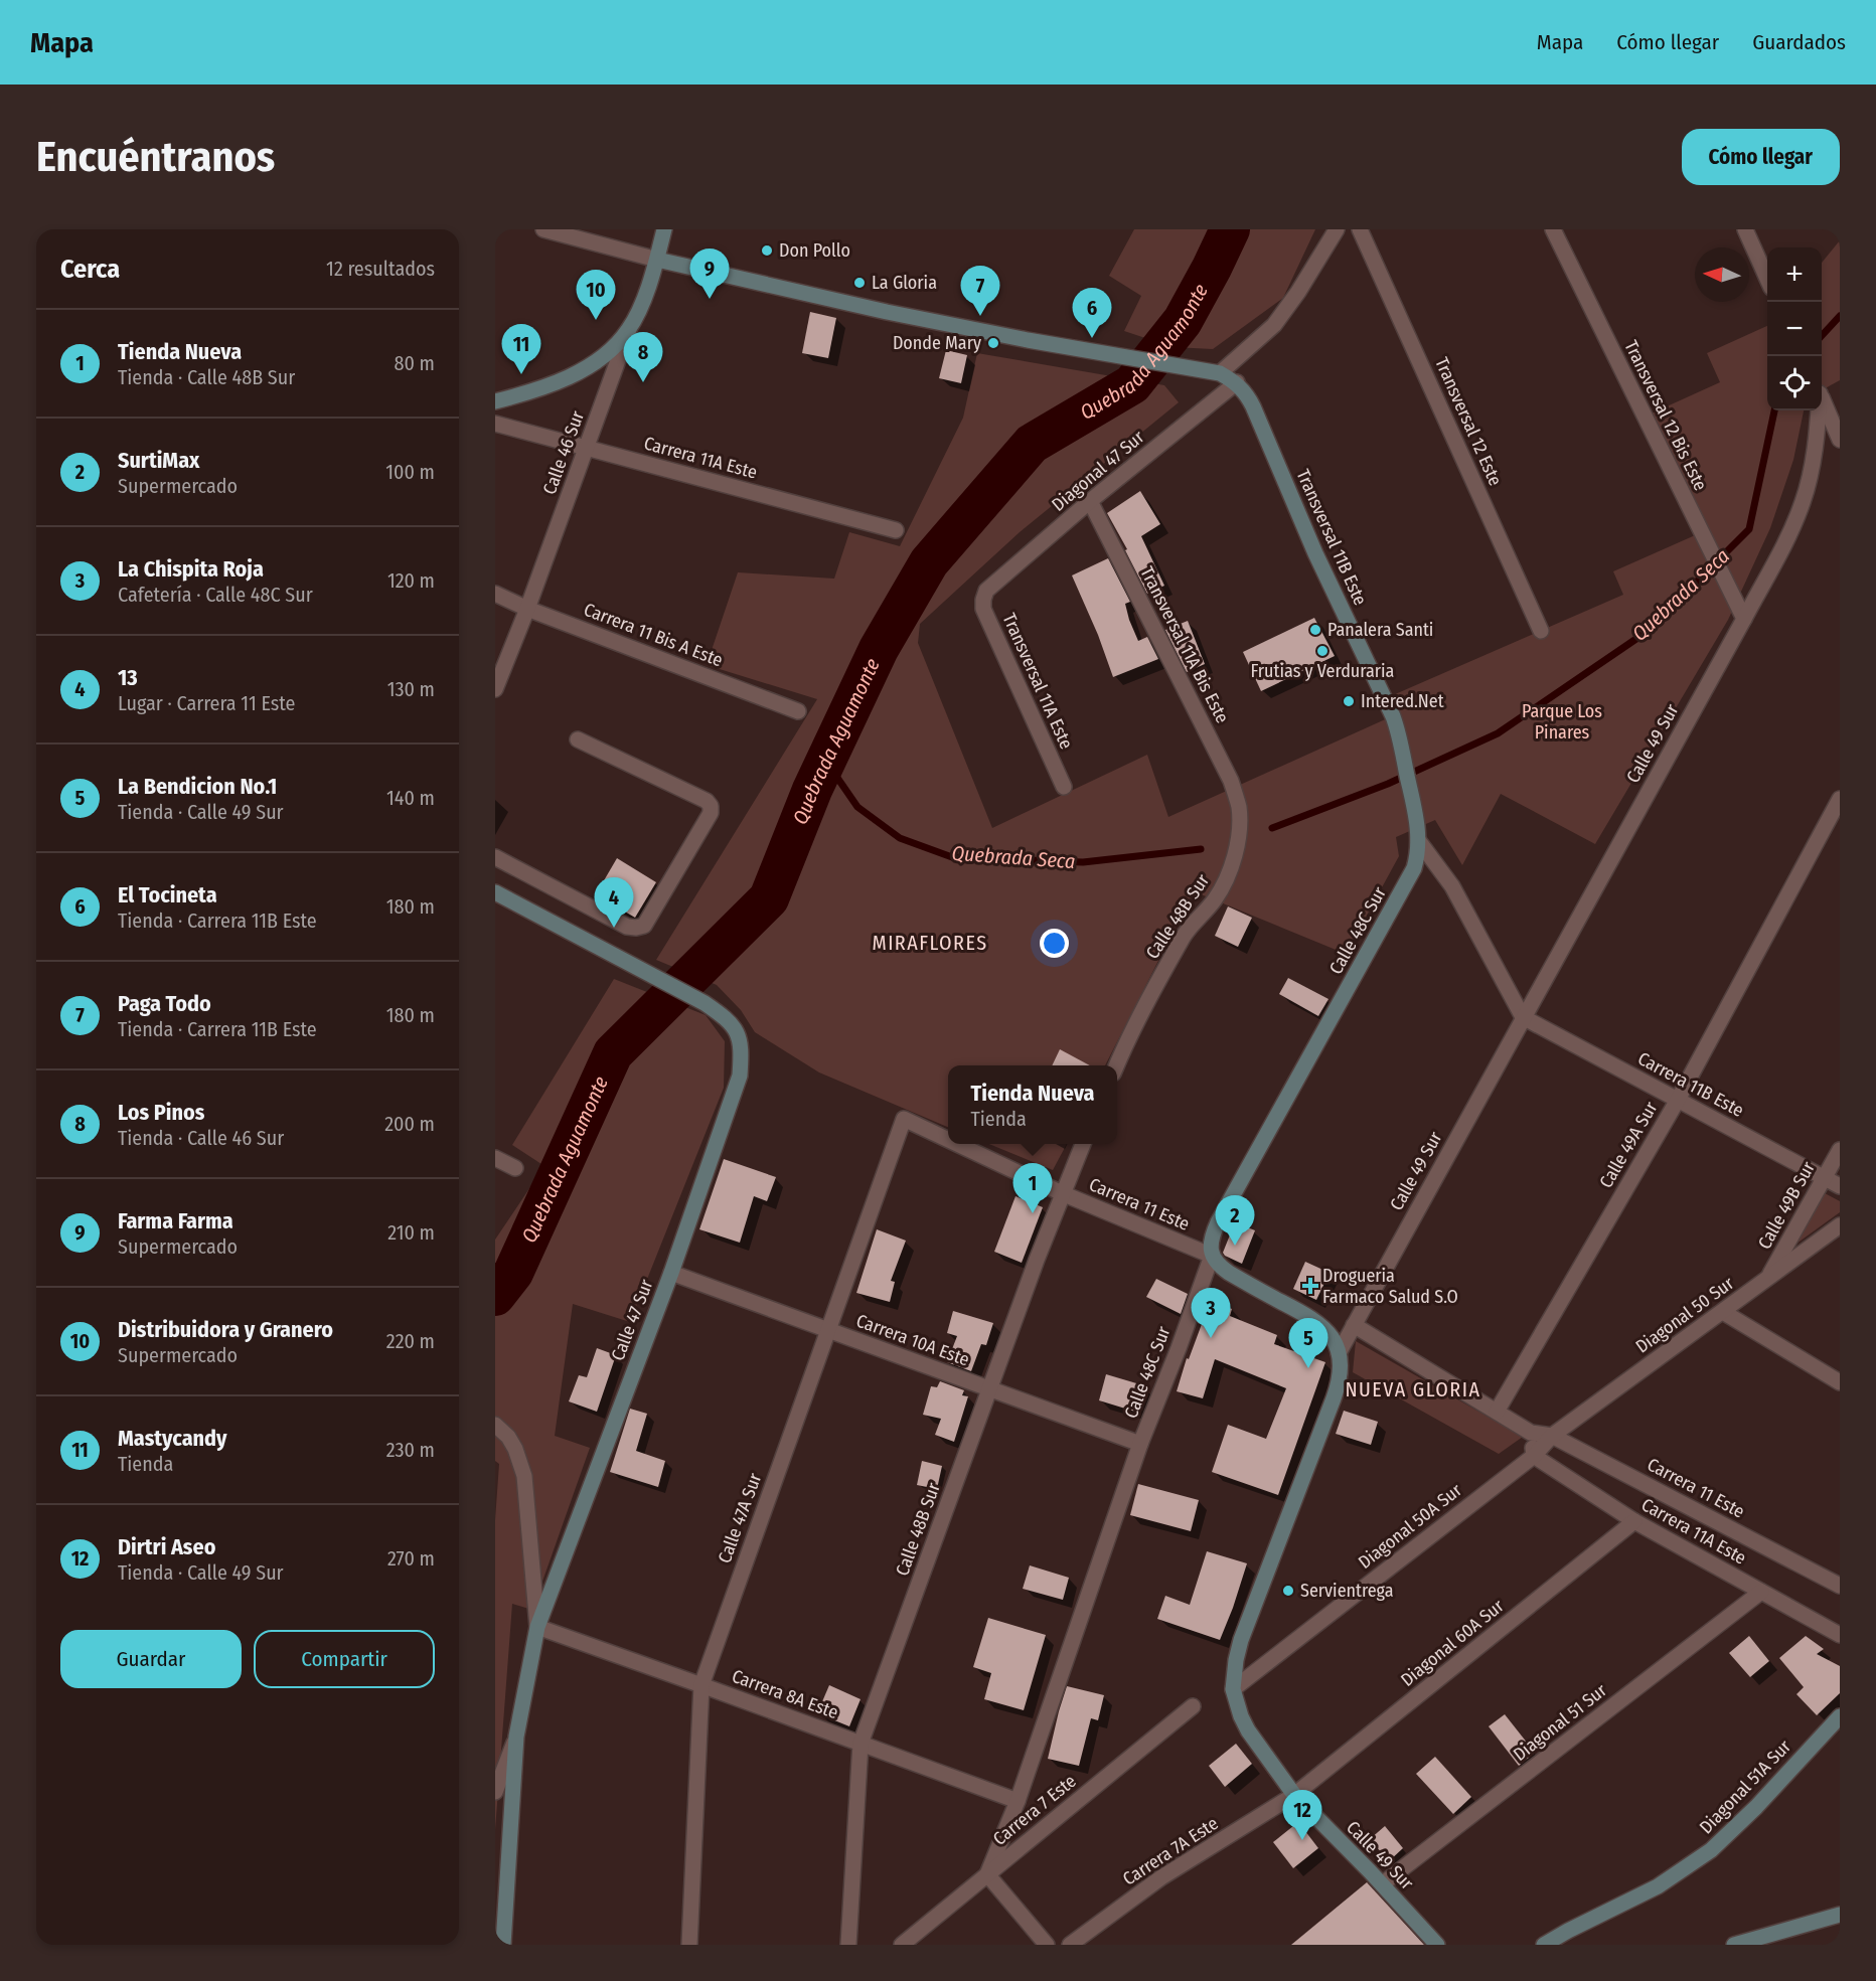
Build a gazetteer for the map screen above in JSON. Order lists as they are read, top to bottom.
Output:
{
  "streets": {
    "street": [
      "Transversal 12 Bis Este",
      "Transversal 12 Este",
      "Calle 46 Sur",
      "Carrera 11A Este",
      "Diagonal 47 Sur",
      "Transversal 11B Este",
      "Carrera 11 Bis A Este",
      "Transversal 11A Bis Este",
      "Transversal 11A Este",
      "Calle 49 Sur",
      "Calle 48B Sur",
      "Calle 48C Sur",
      "Carrera 11B Este",
      "Calle 49A Sur",
      "Carrera 11 Este",
      "Calle 49B Sur",
      "Diagonal 50 Sur",
      "Calle 47 Sur",
      "Carrera 10A Este",
      "Calle 47A Sur",
      "Diagonal 50A Sur",
      "Diagonal 60A Sur",
      "Carrera 8A Este",
      "Diagonal 51 Sur",
      "Diagonal 51A Sur",
      "Carrera 7 Este",
      "Carrera 7A Este"
    ]
  },
  "crossings": [
    ["Transversal 12 Bis Este", "Calle 49 Sur"],
    ["Calle 46 Sur", "Carrera 11A Este"],
    ["Calle 46 Sur", "Transversal 11B Este"],
    ["Calle 46 Sur", "Carrera 11 Bis A Este"],
    ["Carrera 11A Este", "Diagonal 50A Sur"],
    ["Carrera 11A Este", "Diagonal 60A Sur"],
    ["Carrera 11A Este", "Diagonal 51 Sur"],
    ["Diagonal 47 Sur", "Transversal 11B Este"],
    ["Diagonal 47 Sur", "Transversal 11A Bis Este"],
    ["Diagonal 47 Sur", "Transversal 11A Este"],
    ["Transversal 11B Este", "Calle 48C Sur"],
    ["Transversal 11A Bis Este", "Calle 48B Sur"],
    ["Calle 49 Sur", "Carrera 11B Este"],
    ["Calle 49 Sur", "Carrera 11 Este"],
    ["Calle 49 Sur", "Diagonal 50A Sur"],
    ["Calle 49 Sur", "Diagonal 60A Sur"],
    ["Calle 49 Sur", "Diagonal 51 Sur"],
    ["Calle 49 Sur", "Carrera 7A Este"],
    ["Calle 48B Sur", "Carrera 11 Este"],
    ["Calle 48B Sur", "Carrera 10A Este"],
    ["Calle 48B Sur", "Carrera 8A Este"],
    ["Calle 48C Sur", "Carrera 11 Este"],
    ["Calle 48C Sur", "Carrera 10A Este"],
    ["Calle 48C Sur", "Carrera 8A Este"],
    ["Calle 48C Sur", "Carrera 7 Este"],
    ["Carrera 11B Este", "Calle 49A Sur"],
    ["Carrera 11B Este", "Calle 49B Sur"],
    ["Calle 49A Sur", "Carrera 11 Este"],
    ["Carrera 11 Este", "Diagonal 50 Sur"],
    ["Carrera 11 Este", "Calle 47A Sur"],
    ["Carrera 11 Este", "Diagonal 50A Sur"],
    ["Calle 49B Sur", "Diagonal 50 Sur"],
    ["Diagonal 50 Sur", "Diagonal 50A Sur"],
    ["Calle 47 Sur", "Carrera 10A Este"],
    ["Calle 47 Sur", "Carrera 8A Este"],
    ["Carrera 10A Este", "Calle 47A Sur"],
    ["Calle 47A Sur", "Carrera 8A Este"],
    ["Diagonal 60A Sur", "Carrera 7A Este"]
  ],
  "districts": ["MIRAFLORES", "NUEVA GLORIA"],
  "water": ["Quebrada Aguamonte", "Quebrada Seca"],
  "parks": ["Parque Los Pinares"],
  "places": {
    "other": [
      "Don Pollo",
      "La Gloria",
      "Donde Mary",
      "Panalera Santi",
      "Frutias y Verduraria",
      "Intered.Net",
      "Servientrega"
    ],
    "health": ["Drogueria Farmaco Salud S.O"]
  },
  "north": "left",
  "page": {
    "header": "Mapa",
    "nav": ["Mapa", "Cómo llegar", "Guardados"],
    "buttons": [
      "Cómo llegar",
      ["Guardar", "Compartir"]
    ],
    "title": "Encuéntranos",
    "heading": ["Cerca", "12 resultados"],
    "map_buttons": ["+", "−"],
    "pins": [
      "9",
      "7",
      "10",
      "6",
      "11",
      "8",
      "4",
      "1",
      "2",
      "3",
      "5",
      "12"
    ],
    "list": [
      {
        "mark": "1",
        "name": "Tienda Nueva",
        "note": "Tienda · Calle 48B Sur",
        "value": "80 m"
      },
      {
        "mark": "2",
        "name": "SurtiMax",
        "note": "Supermercado",
        "value": "100 m"
      },
      {
        "mark": "3",
        "name": "La Chispita Roja",
        "note": "Cafetería · Calle 48C Sur",
        "value": "120 m"
      },
      {
        "mark": "4",
        "name": "13",
        "note": "Lugar · Carrera 11 Este",
        "value": "130 m"
      },
      {
        "mark": "5",
        "name": "La Bendicion No.1",
        "note": "Tienda · Calle 49 Sur",
        "value": "140 m"
      },
      {
        "mark": "6",
        "name": "El Tocineta",
        "note": "Tienda · Carrera 11B Este",
        "value": "180 m"
      },
      {
        "mark": "7",
        "name": "Paga Todo",
        "note": "Tienda · Carrera 11B Este",
        "value": "180 m"
      },
      {
        "mark": "8",
        "name": "Los Pinos",
        "note": "Tienda · Calle 46 Sur",
        "value": "200 m"
      },
      {
        "mark": "9",
        "name": "Farma Farma",
        "note": "Supermercado",
        "value": "210 m"
      },
      {
        "mark": "10",
        "name": "Distribuidora y Granero",
        "note": "Supermercado",
        "value": "220 m"
      },
      {
        "mark": "11",
        "name": "Mastycandy",
        "note": "Tienda",
        "value": "230 m"
      },
      {
        "mark": "12",
        "name": "Dirtri Aseo",
        "note": "Tienda · Calle 49 Sur",
        "value": "270 m"
      }
    ],
    "popup": ["Tienda Nueva", "Tienda"]
  }
}
